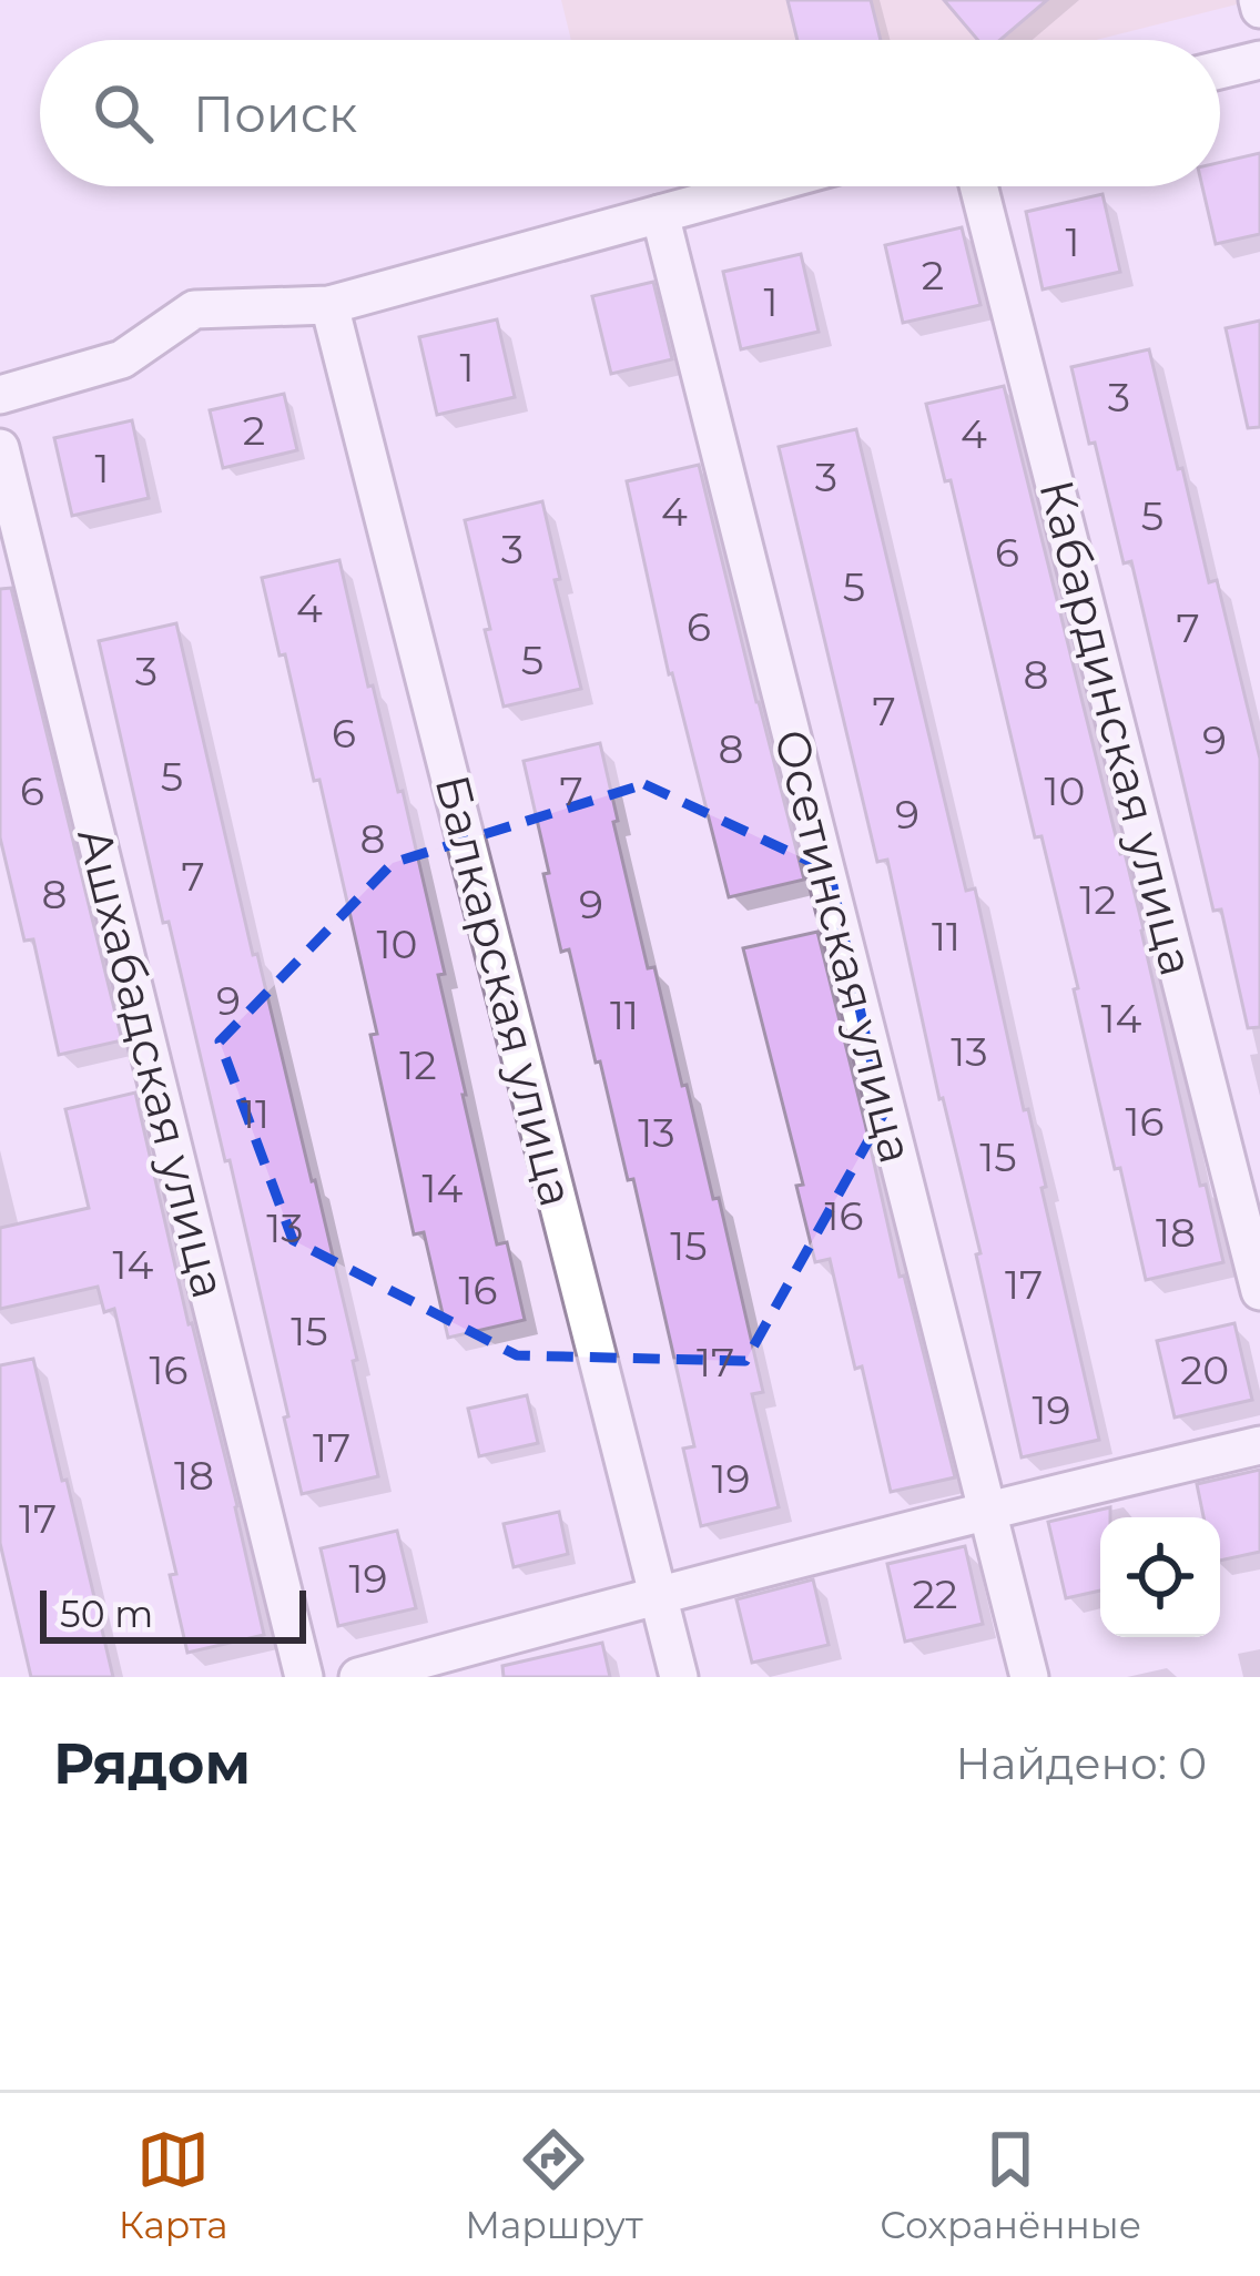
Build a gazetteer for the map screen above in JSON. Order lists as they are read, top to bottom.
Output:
{
  "streets": {
    "street": [
      "Кабардинская улица",
      "Осетинская улица",
      "Балкарская улица",
      "Ашхабадская улица"
    ]
  },
  "house_numbers": [
    "1",
    "2",
    "1",
    "1",
    "3",
    "2",
    "4",
    "1",
    "3",
    "4",
    "5",
    "3",
    "6",
    "5",
    "4",
    "6",
    "7",
    "5",
    "3",
    "8",
    "7",
    "6",
    "9",
    "8",
    "5",
    "6",
    "7",
    "10",
    "9",
    "8",
    "7",
    "8",
    "12",
    "9",
    "11",
    "10",
    "9",
    "11",
    "14",
    "13",
    "12",
    "11",
    "16",
    "13",
    "15",
    "14",
    "16",
    "13",
    "18",
    "15",
    "14",
    "17",
    "16",
    "15",
    "17",
    "16",
    "20",
    "19",
    "17",
    "18",
    "19",
    "17",
    "19",
    "22"
  ],
  "scale_bar": "50 m",
  "page": {
    "search": "Поиск",
    "scale": "50 m",
    "heading": ["Рядом", "Найдено: 0"],
    "nav": ["Карта", "Маршрут", "Сохранённые"]
  }
}
